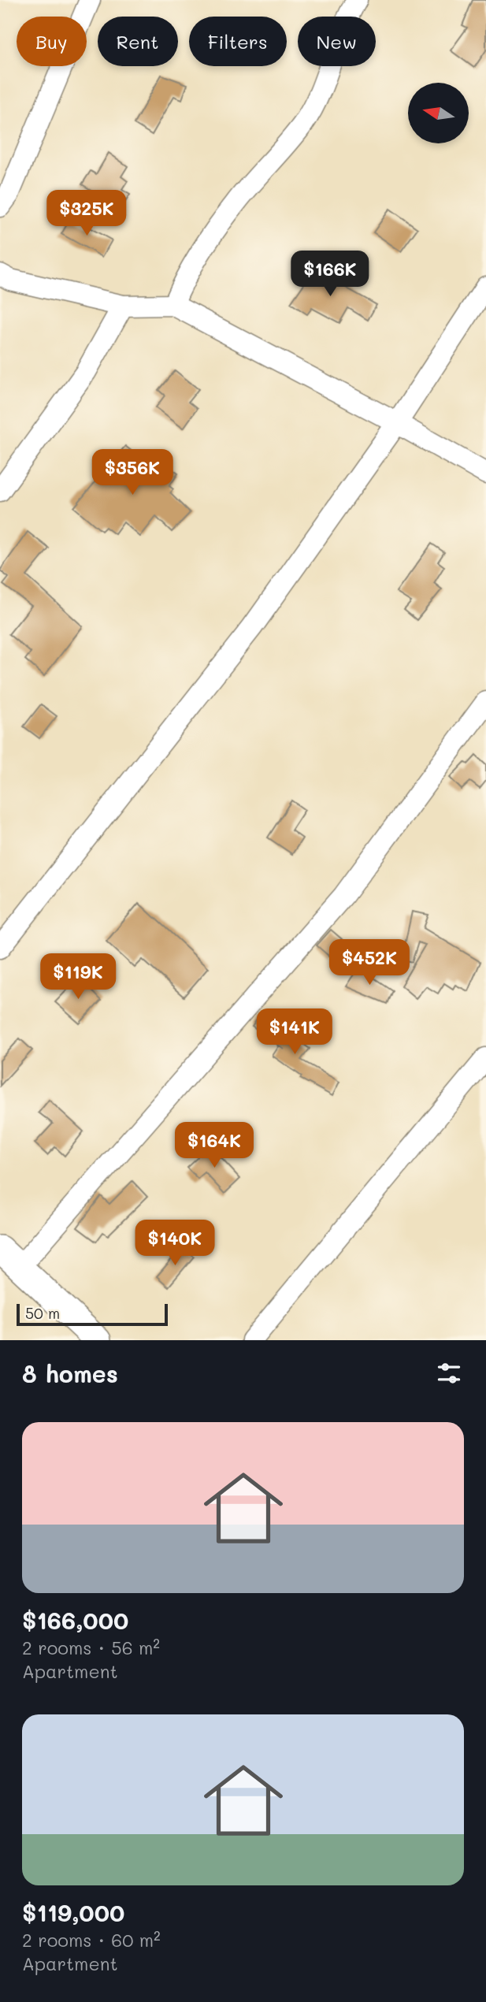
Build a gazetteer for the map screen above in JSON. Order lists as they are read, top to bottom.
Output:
{
  "scale_bar": "50 m",
  "north": "left",
  "page": {
    "chip": [
      "Buy",
      "Rent",
      "Filters",
      "New"
    ],
    "price": [
      "$325K",
      "$166K",
      "$356K",
      "$452K",
      "$119K",
      "$141K",
      "$164K",
      "$140K"
    ],
    "scale": "50 m",
    "heading": "8 homes",
    "list": [
      {
        "name": "$166,000",
        "note": "2 rooms · 56 m² · Apartment"
      },
      {
        "name": "$119,000",
        "note": "2 rooms · 60 m² · Apartment"
      }
    ]
  }
}
